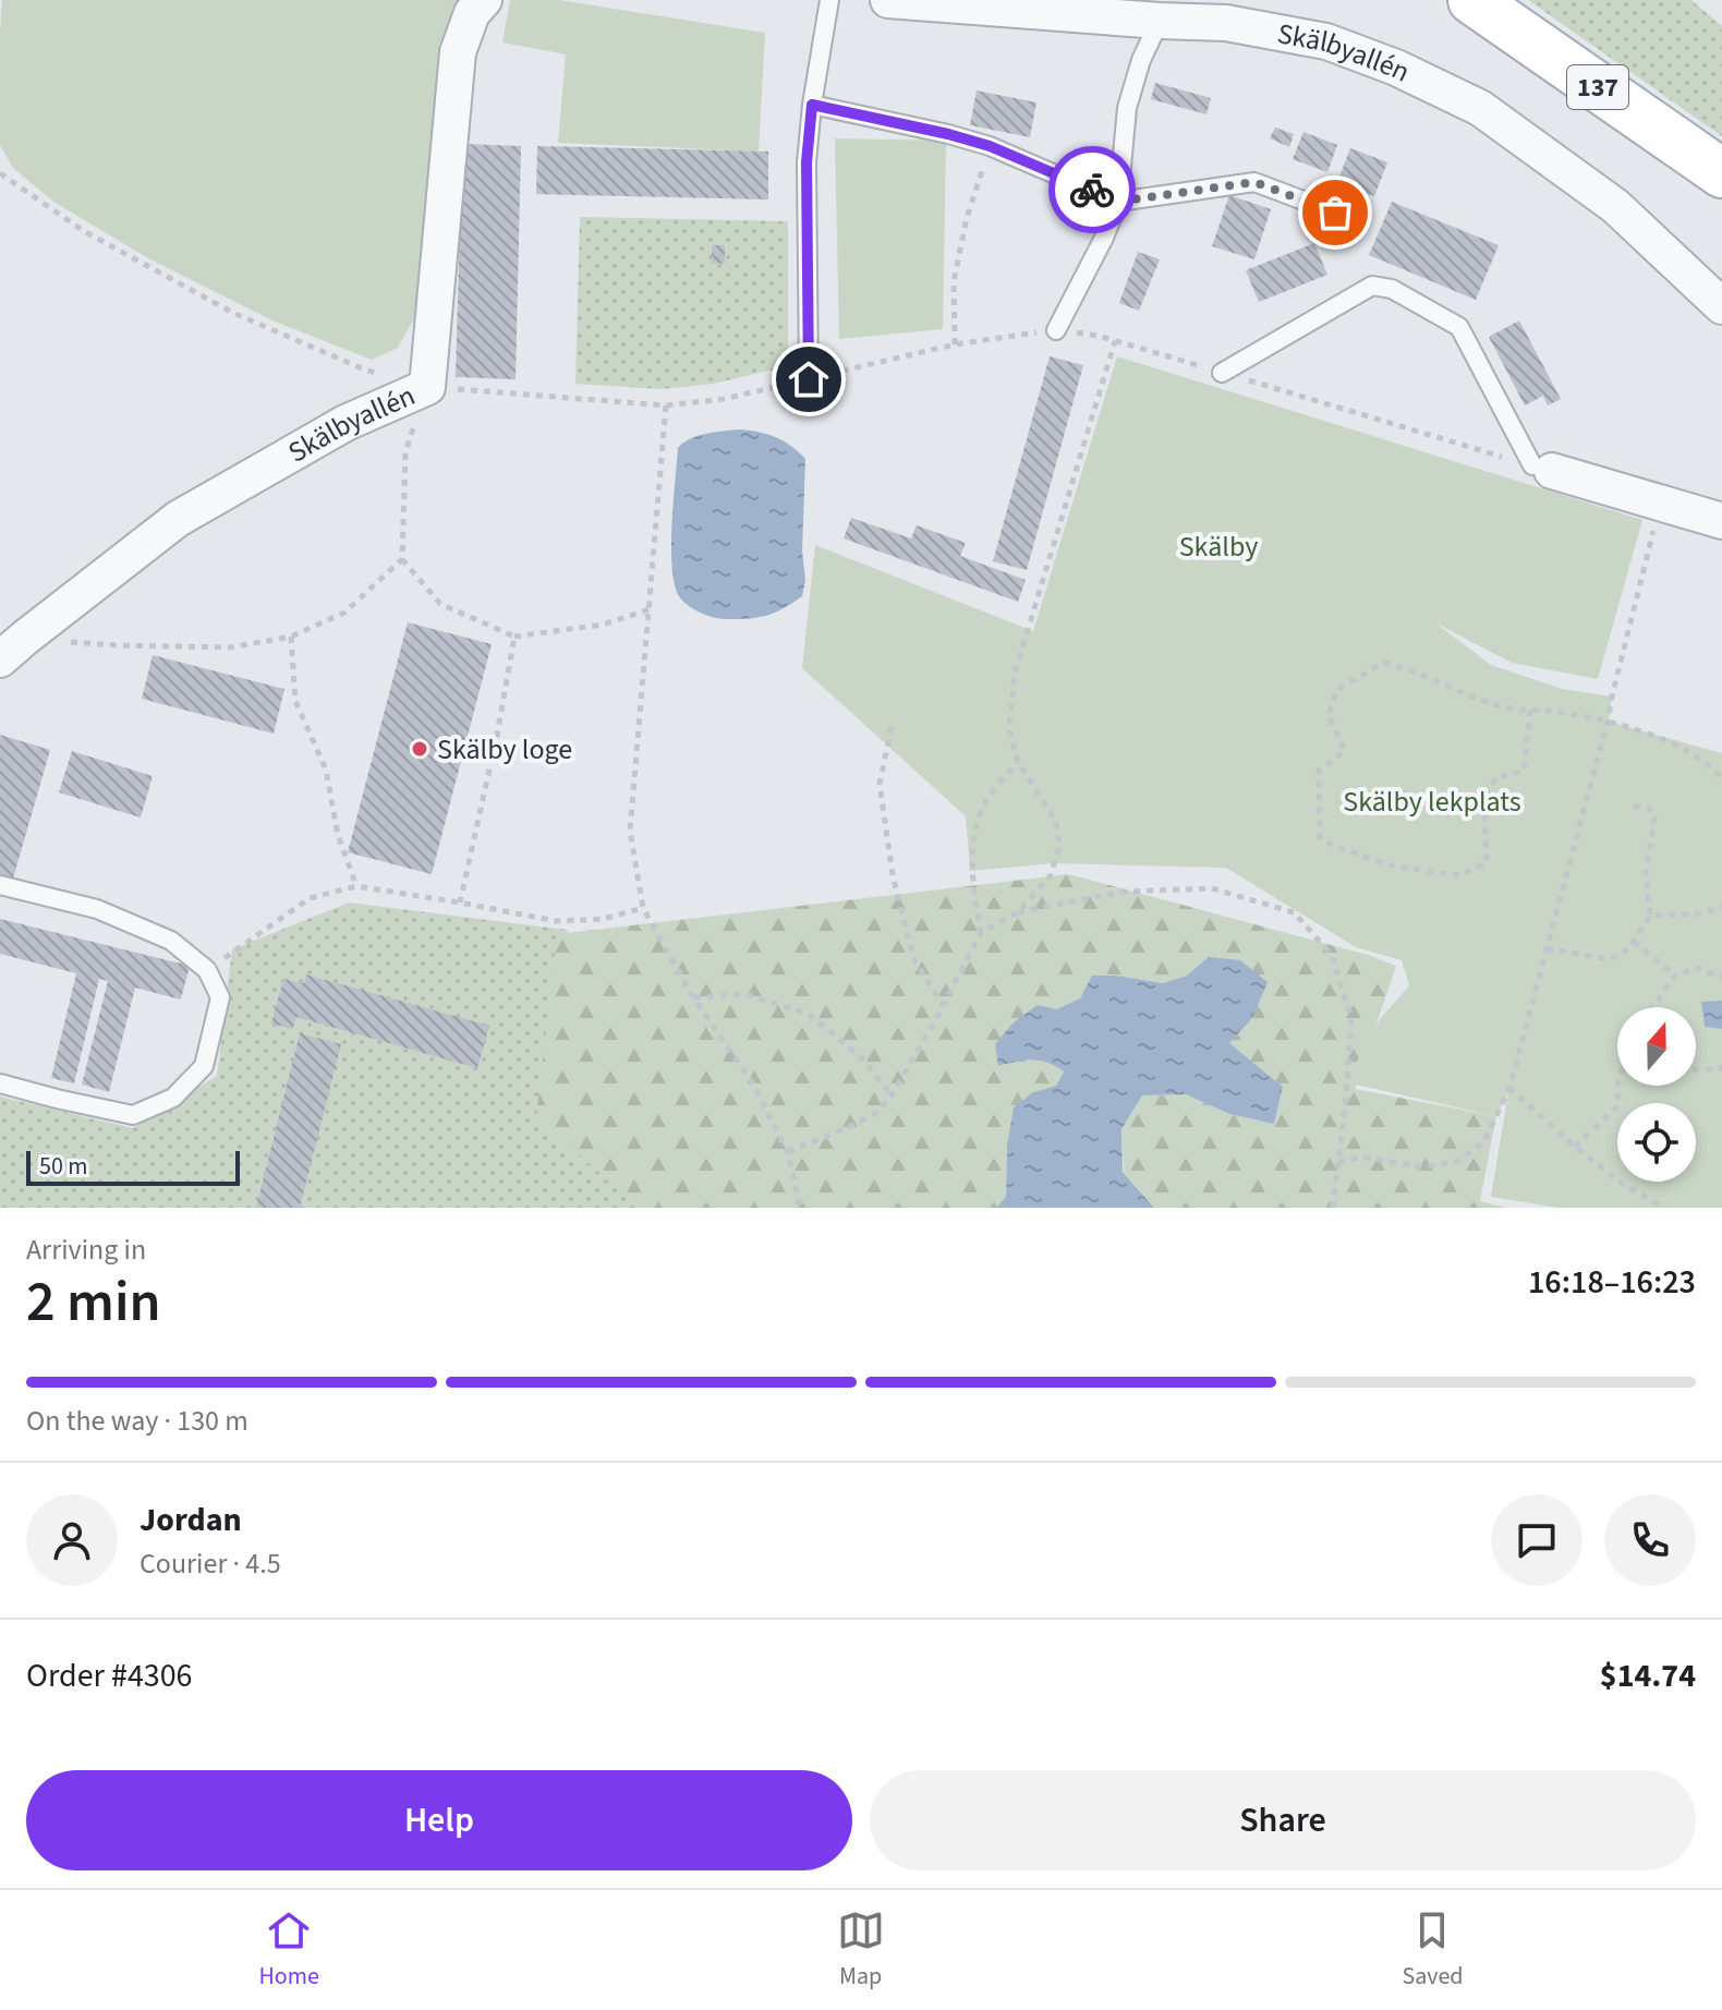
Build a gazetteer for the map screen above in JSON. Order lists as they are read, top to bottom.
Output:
{
  "streets": {
    "main road": ["137"],
    "street": ["Skälbyallén"]
  },
  "parks": ["Skälby", "Skälby lekplats"],
  "places": ["Skälby loge"],
  "scale_bar": "50 m",
  "north": "top",
  "page": {
    "scale": "50 m",
    "heading": ["2 min", "Arriving in", "16:18–16:23"],
    "panel": [
      "Jordan",
      "Courier · 4.5",
      "Order #4306",
      "$14.74"
    ],
    "bar": "On the way · 130 m",
    "buttons": ["Help", "Share"],
    "tabs": ["Home", "Map", "Saved"]
  }
}
